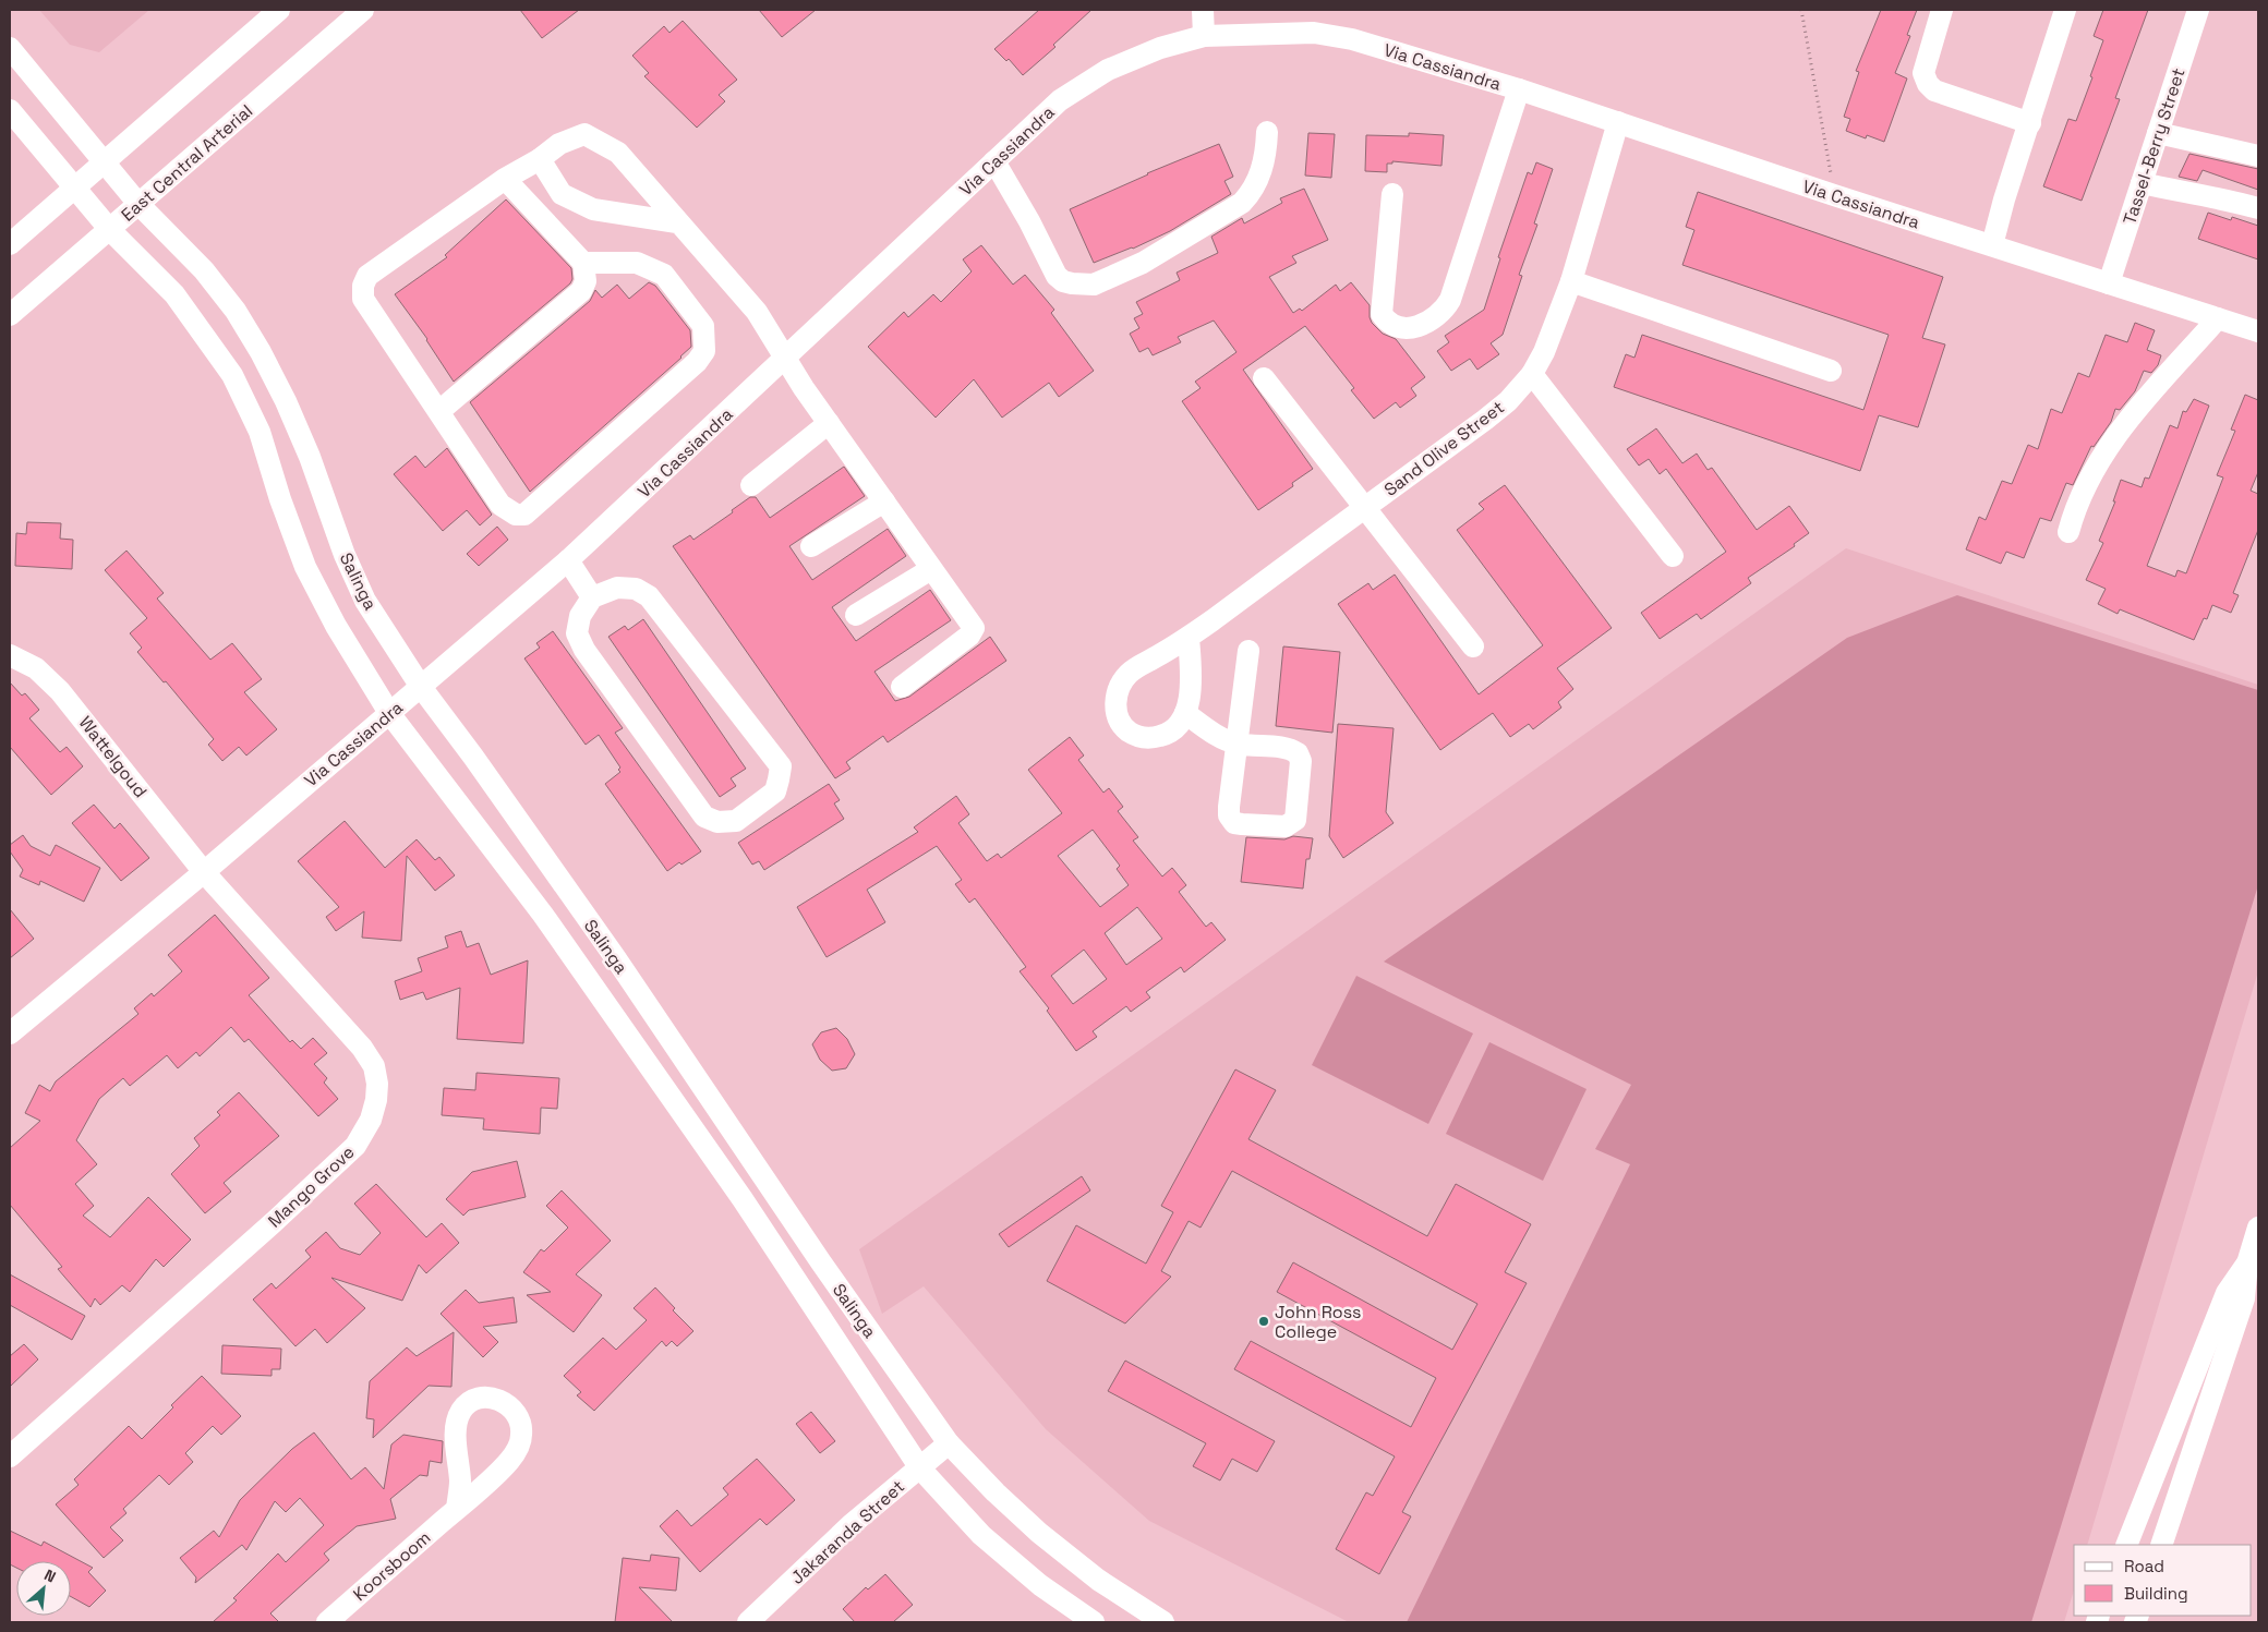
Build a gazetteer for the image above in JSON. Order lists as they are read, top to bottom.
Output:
{
  "streets": {
    "street": [
      "Via Cassiandra",
      "Tassel-Berry Street",
      "East Central Arterial",
      "Sand Olive Street",
      "Salinga",
      "Wattelgoud",
      "Mango Grove",
      "Jakaranda Street",
      "Koorsboom"
    ]
  },
  "crossings": [
    ["Via Cassiandra", "Tassel-Berry Street"],
    ["Via Cassiandra", "Sand Olive Street"],
    ["Via Cassiandra", "Salinga"],
    ["Via Cassiandra", "Wattelgoud"],
    ["Via Cassiandra", "Mango Grove"],
    ["East Central Arterial", "Salinga"],
    ["Salinga", "Jakaranda Street"],
    ["Wattelgoud", "Mango Grove"]
  ],
  "places": ["John Ross College"],
  "legend": ["Road", "Building"],
  "north": "top right"
}
